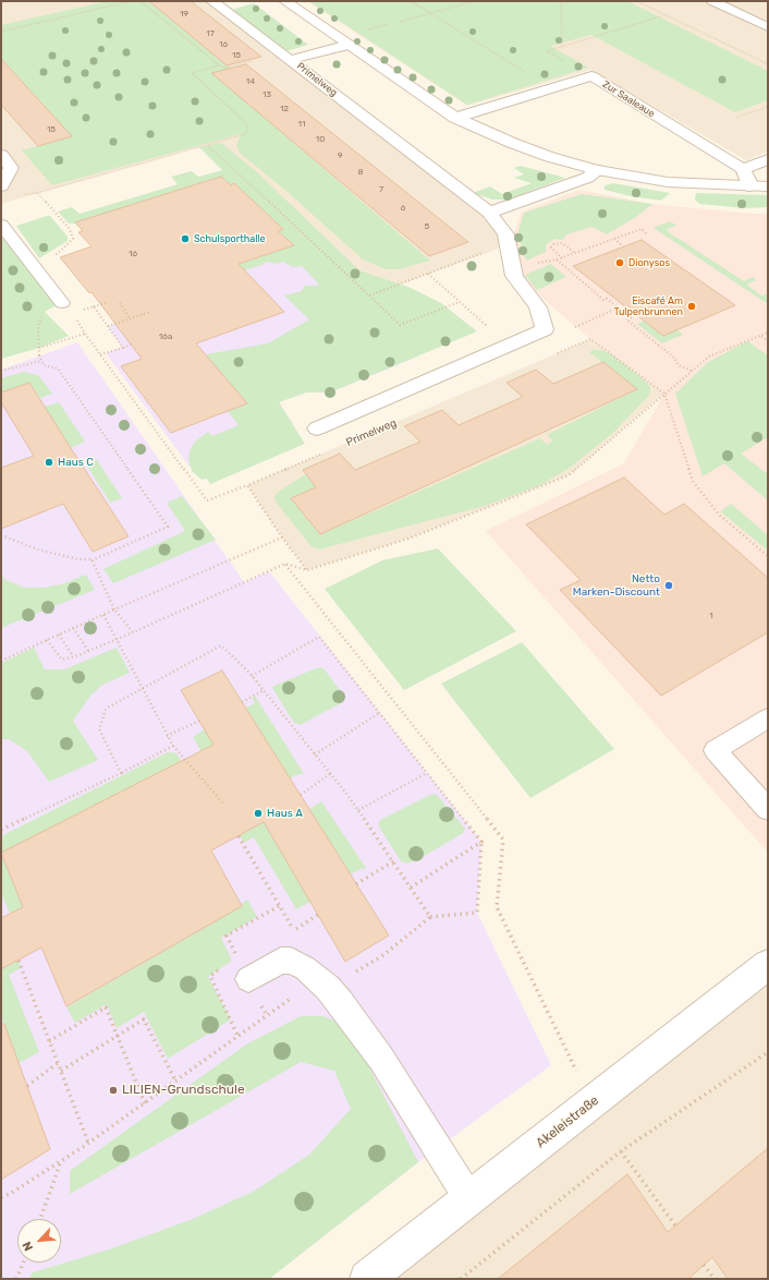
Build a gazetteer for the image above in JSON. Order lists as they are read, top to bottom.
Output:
{
  "streets": {
    "street": ["Primelweg", "Zur Saaleaue", "Akeleistraße"]
  },
  "places": [
    "Schulsporthalle",
    "Dionysos",
    "Eiscafé Am Tulpenbrunnen",
    "Haus C",
    "Netto Marken-Discount",
    "Haus A",
    "LILIEN-Grundschule"
  ],
  "house_numbers": [
    "19",
    "17",
    "16",
    "15",
    "14",
    "13",
    "12",
    "11",
    "15",
    "10",
    "9",
    "8",
    "7",
    "6",
    "5",
    "16",
    "16a",
    "1"
  ],
  "north": "bottom left"
}
